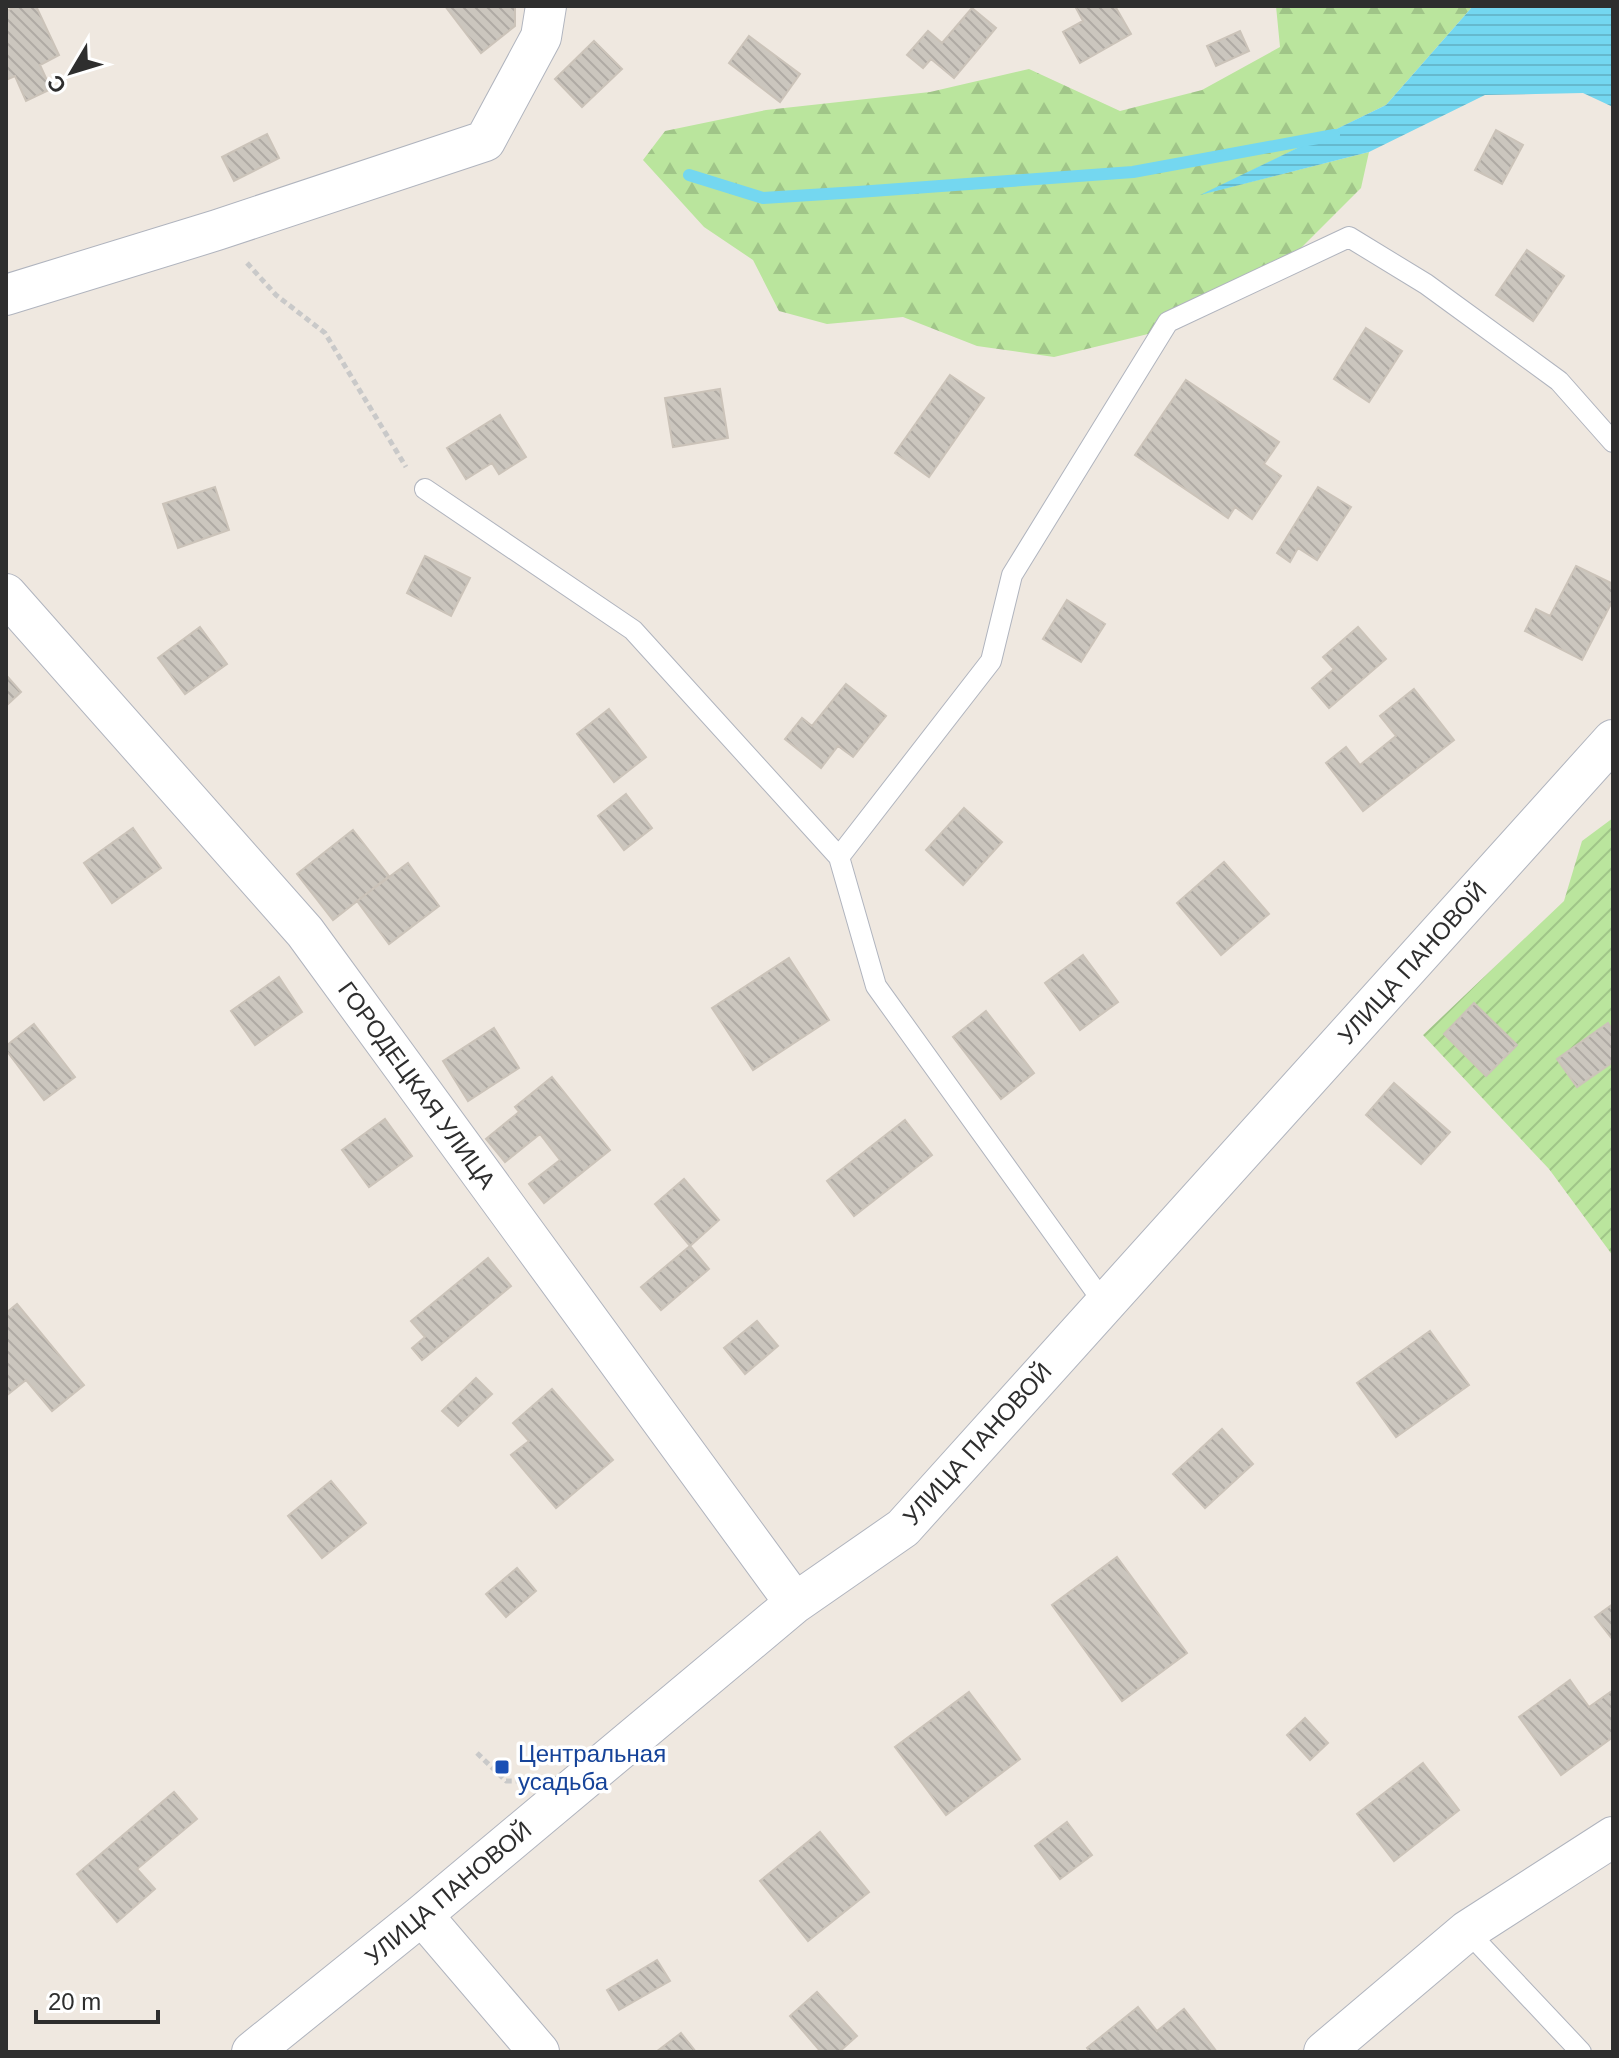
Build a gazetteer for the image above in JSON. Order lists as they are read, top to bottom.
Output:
{
  "streets": {
    "street": ["УЛИЦА ПАНОВОЙ", "ГОРОДЕЦКАЯ УЛИЦА"]
  },
  "crossings": [
    ["УЛИЦА ПАНОВОЙ", "ГОРОДЕЦКАЯ УЛИЦА"]
  ],
  "places": {
    "transit": ["Центральная усадьба"]
  },
  "scale_bar": "20 m",
  "north": "bottom left"
}
